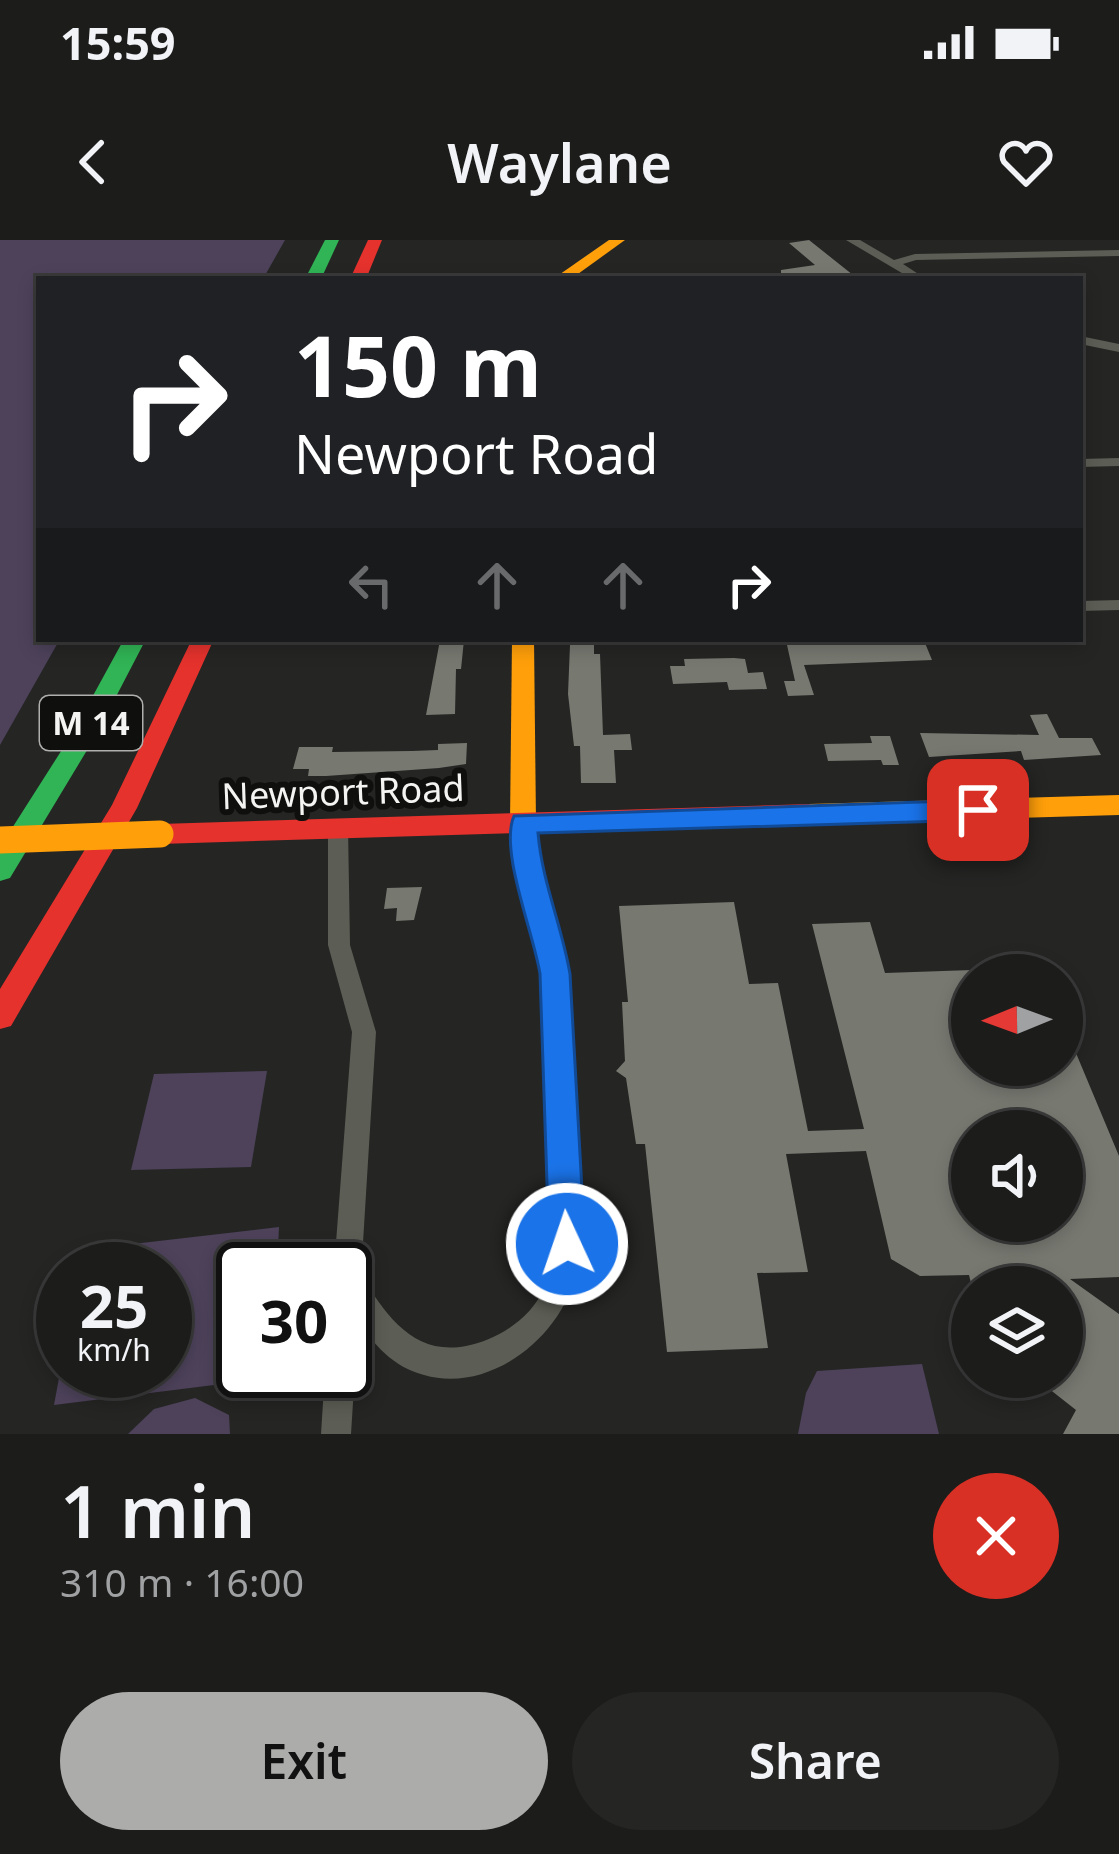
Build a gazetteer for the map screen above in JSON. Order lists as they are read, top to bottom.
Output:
{
  "streets": {
    "main road": ["M 14", "Newport Road"]
  },
  "north": "left",
  "page": {
    "status": "15:59",
    "header": "Waylane",
    "turn": ["150 m", "Newport Road"],
    "speed": "25 km/h",
    "limit": "30",
    "heading": ["1 min", "310 m · 16:00"],
    "buttons": ["Exit", "Share"]
  }
}
